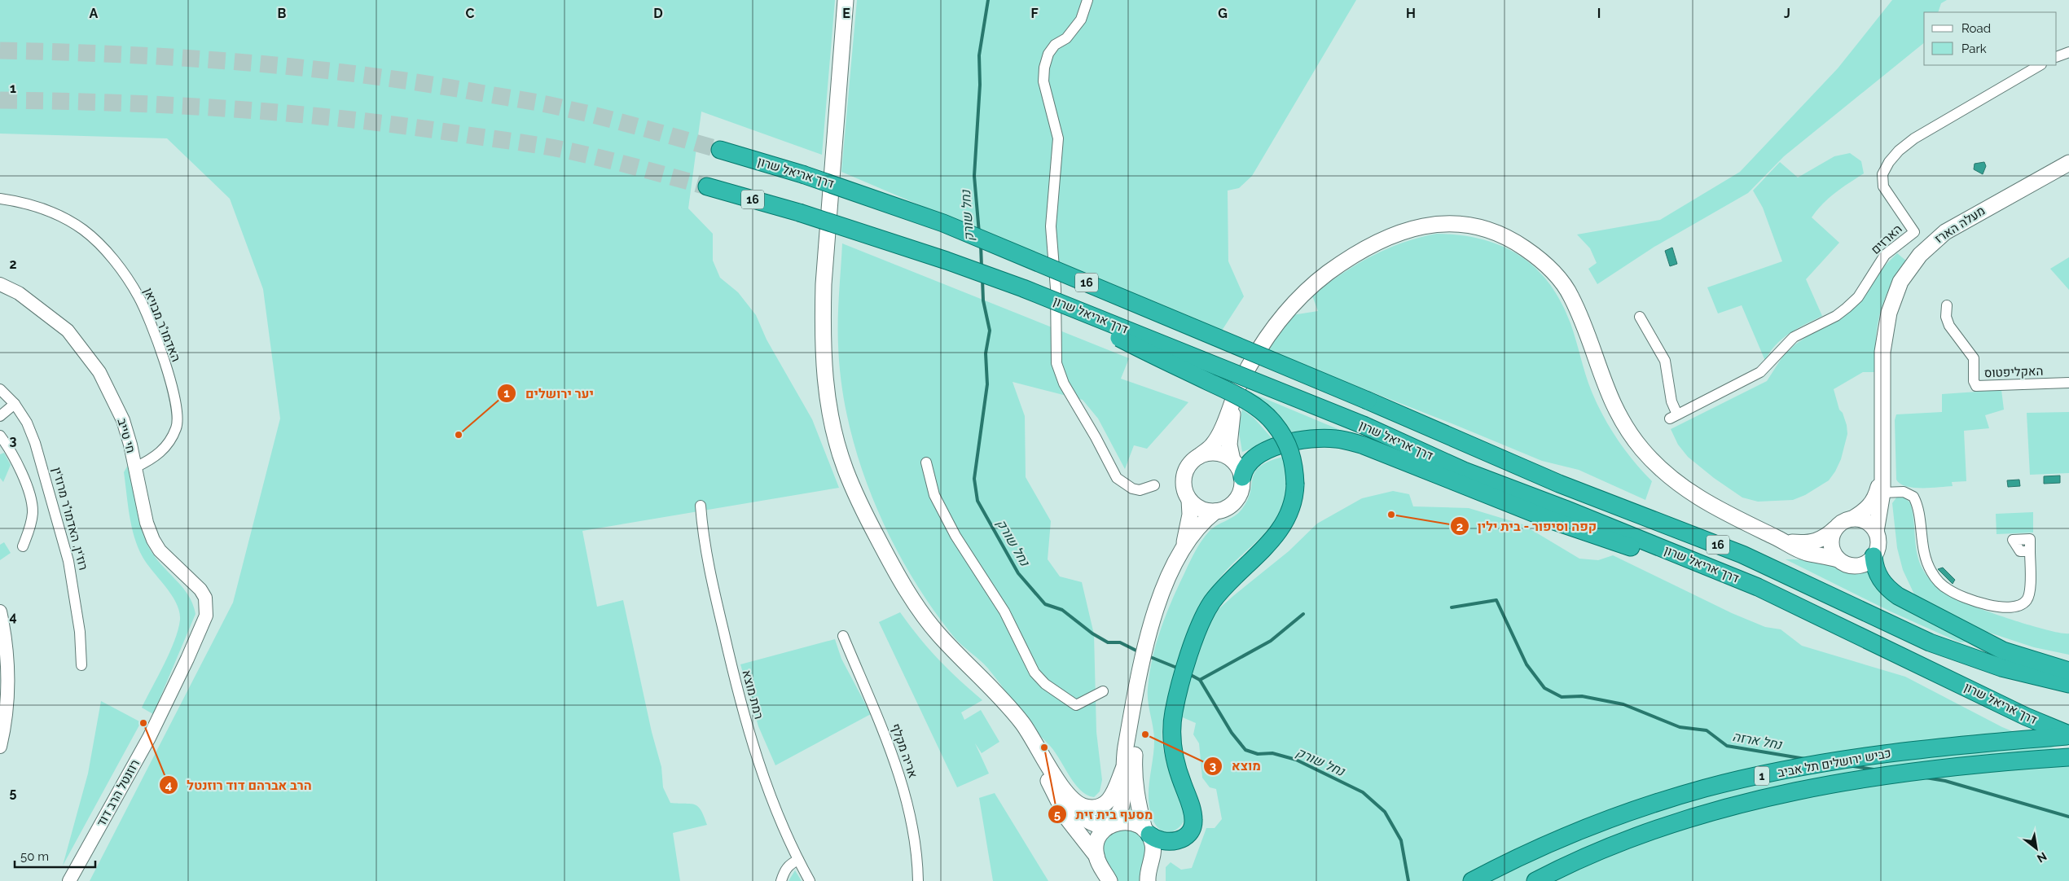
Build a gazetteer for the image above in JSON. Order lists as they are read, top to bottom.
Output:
{
  "streets": {
    "highway": [
      "דרך אריאל שרון",
      "16",
      "כביש ירושלים תל אביב",
      "1"
    ],
    "main road": ["מעלה הארז"],
    "street": [
      "הארזים",
      "האדמו\"ר מבויאן",
      "האקליפטוס",
      "חי טייב",
      "רוז'ין, האדמו\"ר מרוז'ין",
      "רמת מוצא",
      "אריה מקלף",
      "רוזנטל הרב דוד"
    ]
  },
  "crossings": [
    ["דרך אריאל שרון", "כביש ירושלים תל אביב"],
    ["האדמו\"ר מבויאן", "חי טייב"],
    ["חי טייב", "רוזנטל הרב דוד"]
  ],
  "water": ["נחל שורק", "נחל ארזה"],
  "places": [
    "יער ירושלים",
    "קפה וסיפור - בית ילין",
    "הרב אברהם דוד רוזנטל",
    "מוצא",
    "מסעף בית זית"
  ],
  "legend": ["Road", "Park"],
  "scale_bar": "50 m",
  "north": "bottom right",
  "grid": {
    "columns": [
      "A",
      "B",
      "C",
      "D",
      "E",
      "F",
      "G",
      "H",
      "I",
      "J"
    ],
    "rows": [
      "1",
      "2",
      "3",
      "4",
      "5"
    ]
  }
}
